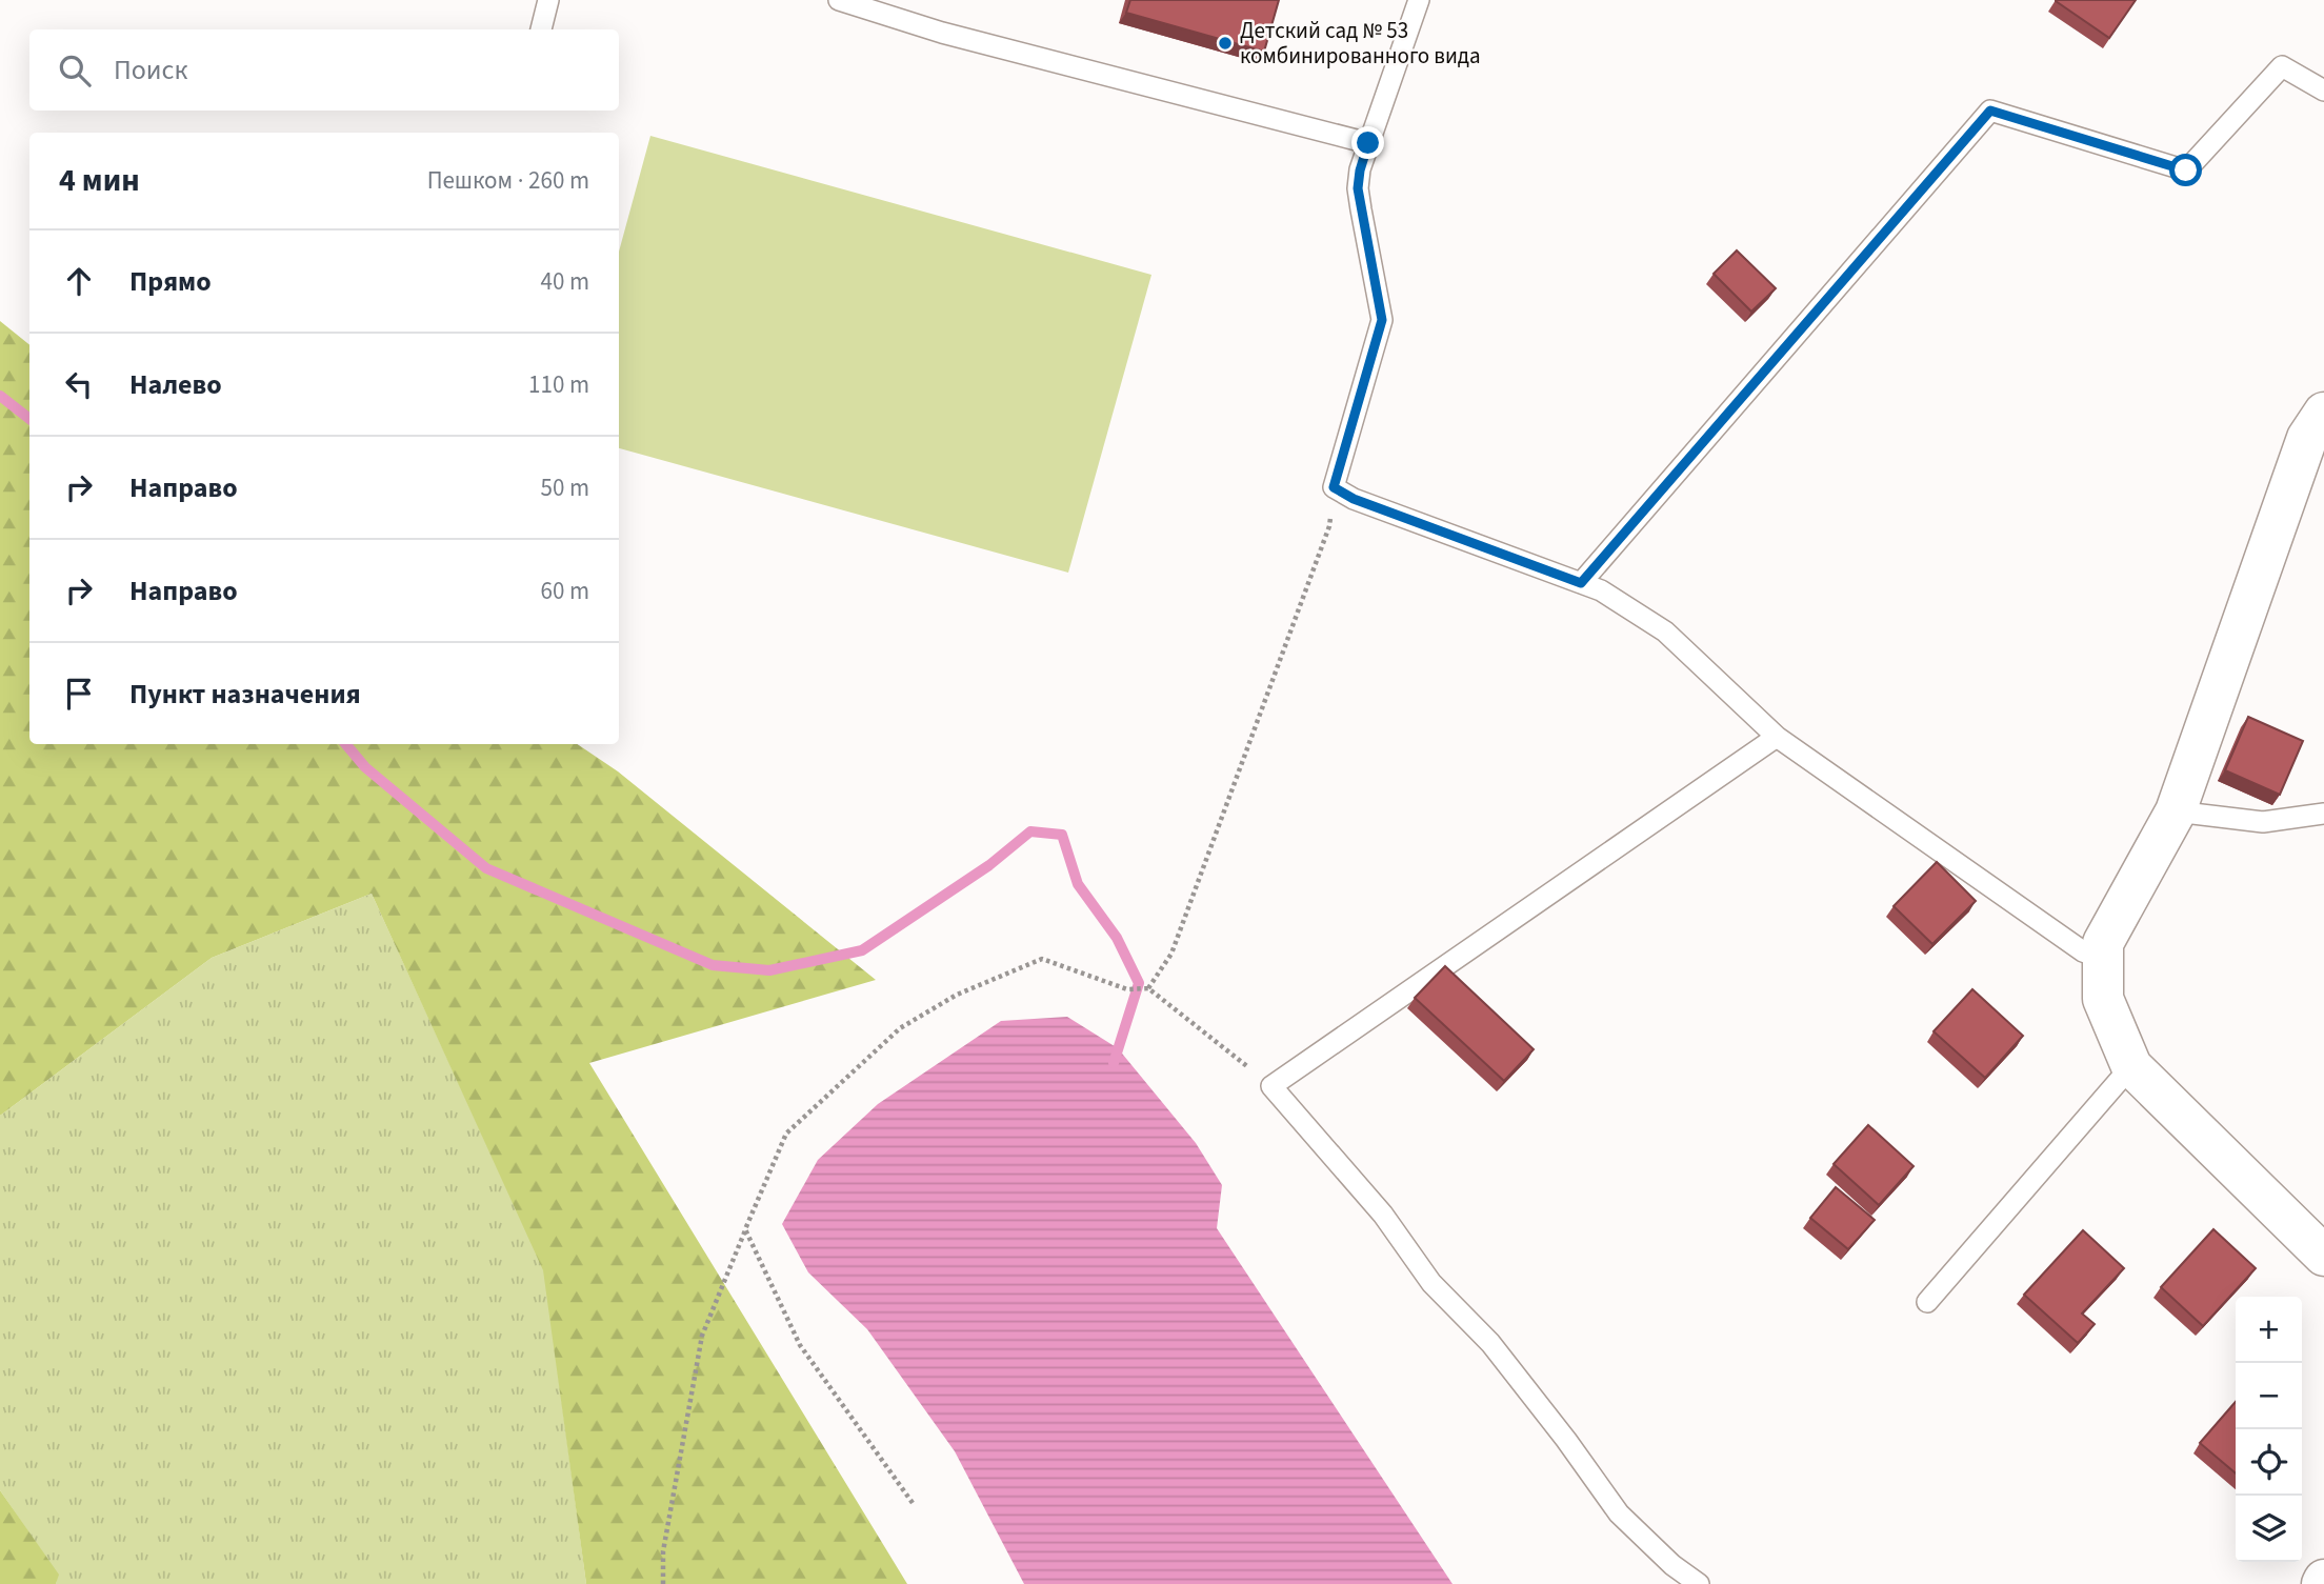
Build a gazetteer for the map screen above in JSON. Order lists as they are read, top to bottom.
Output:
{
  "places": ["Детский сад № 53 комбинированного вида"],
  "page": {
    "search": "Поиск",
    "heading": ["4 мин", "Пешком · 260 m"],
    "list": [
      ["Прямо", "40 m"],
      ["Налево", "110 m"],
      ["Направо", "50 m"],
      ["Направо", "60 m"],
      "Пункт назначения"
    ],
    "map_buttons": ["+", "−"]
  }
}
